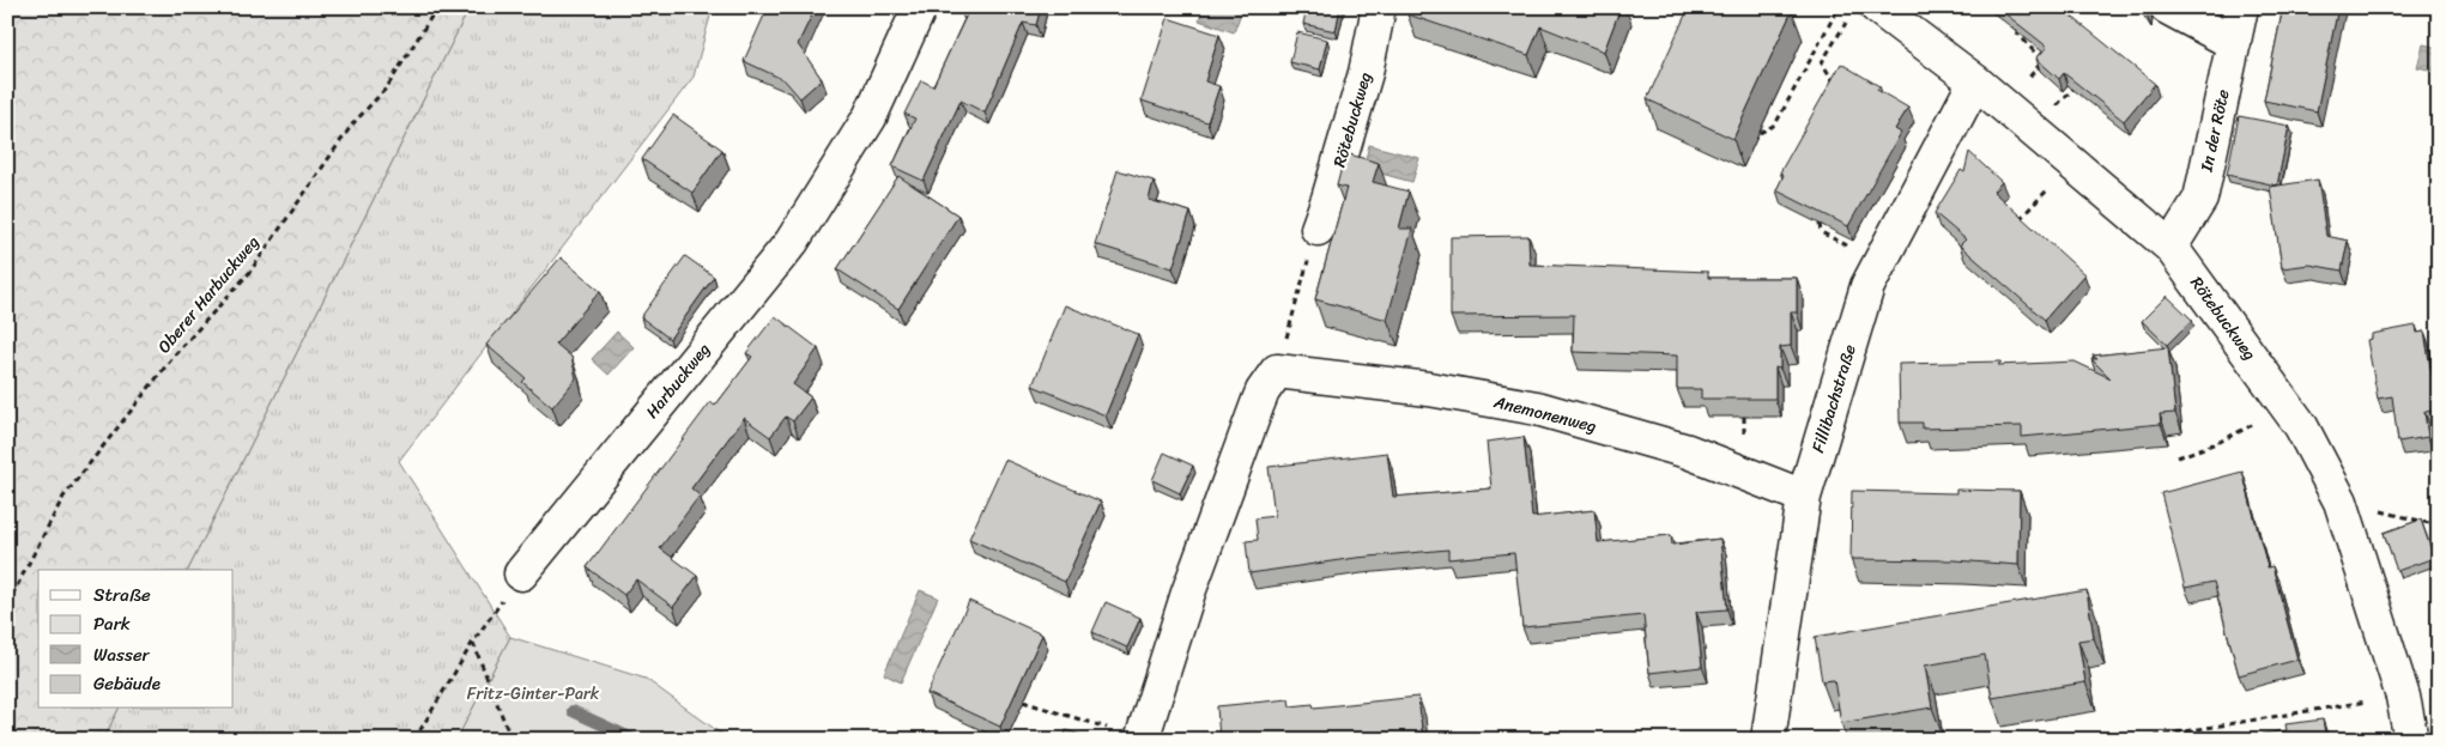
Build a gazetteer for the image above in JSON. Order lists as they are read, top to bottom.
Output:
{
  "streets": {
    "street": [
      "Rötebuckweg",
      "In der Röte",
      "Harbuckweg",
      "Fillibachstraße",
      "Anemonenweg"
    ],
    "path": ["Oberer Harbuckweg"]
  },
  "crossings": [
    ["Rötebuckweg", "In der Röte"],
    ["Rötebuckweg", "Fillibachstraße"],
    ["Fillibachstraße", "Anemonenweg"]
  ],
  "parks": ["Fritz-Ginter-Park"],
  "legend": [
    "Straße",
    "Park",
    "Wasser",
    "Gebäude"
  ]
}
